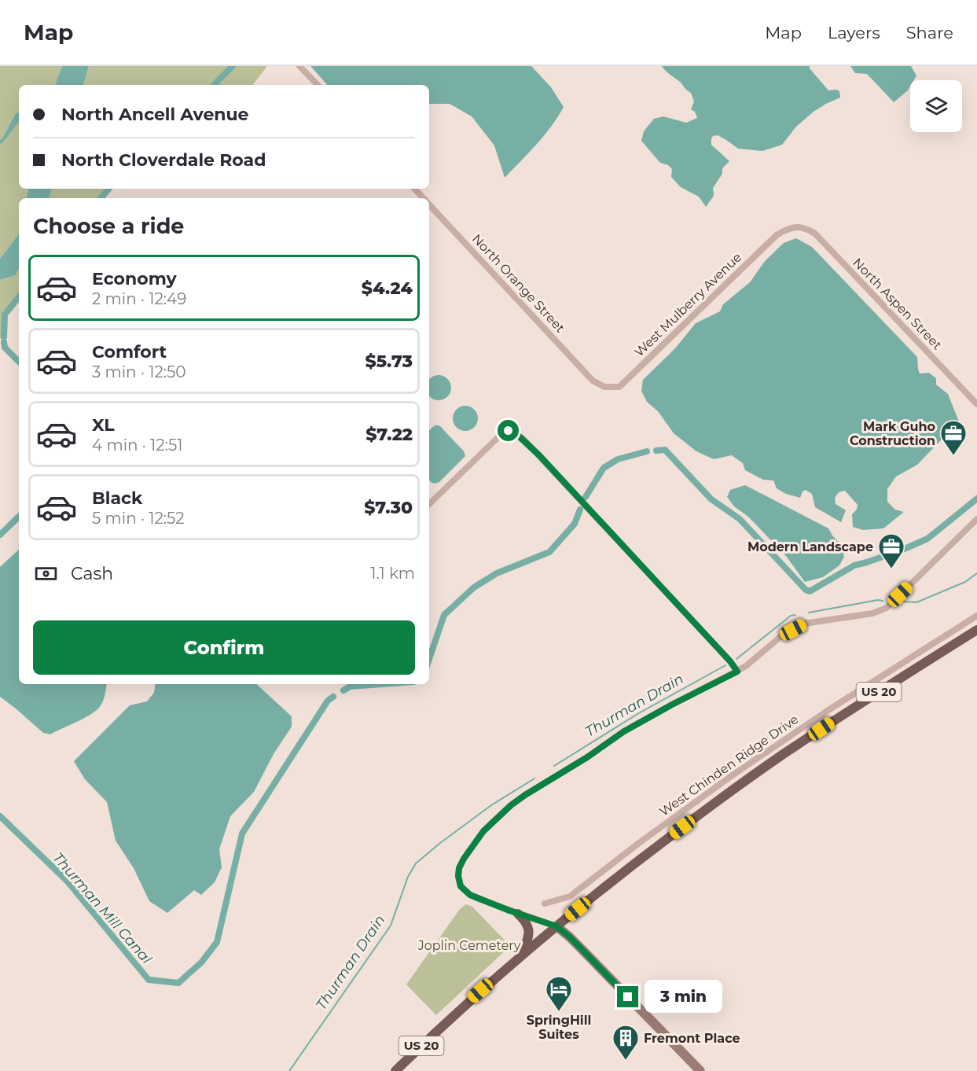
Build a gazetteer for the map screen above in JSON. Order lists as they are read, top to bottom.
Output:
{
  "streets": {
    "main road": ["US 20"],
    "street": [
      "North Orange Street",
      "North Aspen Street",
      "West Mulberry Avenue",
      "West Chinden Ridge Drive"
    ]
  },
  "crossings": [
    ["North Orange Street", "West Mulberry Avenue"],
    ["North Aspen Street", "West Mulberry Avenue"]
  ],
  "water": ["Thurman Drain", "Thurman Mill Canal"],
  "parks": ["Joplin Cemetery"],
  "places": {
    "office": ["Mark Guho Construction", "Modern Landscape"],
    "hotel": ["SpringHill Suites"],
    "building": ["Fremont Place"]
  },
  "page": {
    "header": "Map",
    "nav": ["Map", "Layers", "Share"],
    "banner": ["North Ancell Avenue", "North Cloverdale Road"],
    "heading": "Choose a ride",
    "list": [
      {
        "name": "Economy",
        "note": "2 min · 12:49",
        "value": "$4.24"
      },
      {
        "name": "Comfort",
        "note": "3 min · 12:50",
        "value": "$5.73"
      },
      {
        "name": "XL",
        "note": "4 min · 12:51",
        "value": "$7.22"
      },
      {
        "name": "Black",
        "note": "5 min · 12:52",
        "value": "$7.30"
      }
    ],
    "pay": ["Cash", "1.1 km"],
    "buttons": "Confirm",
    "bubble": "3 min"
  }
}
